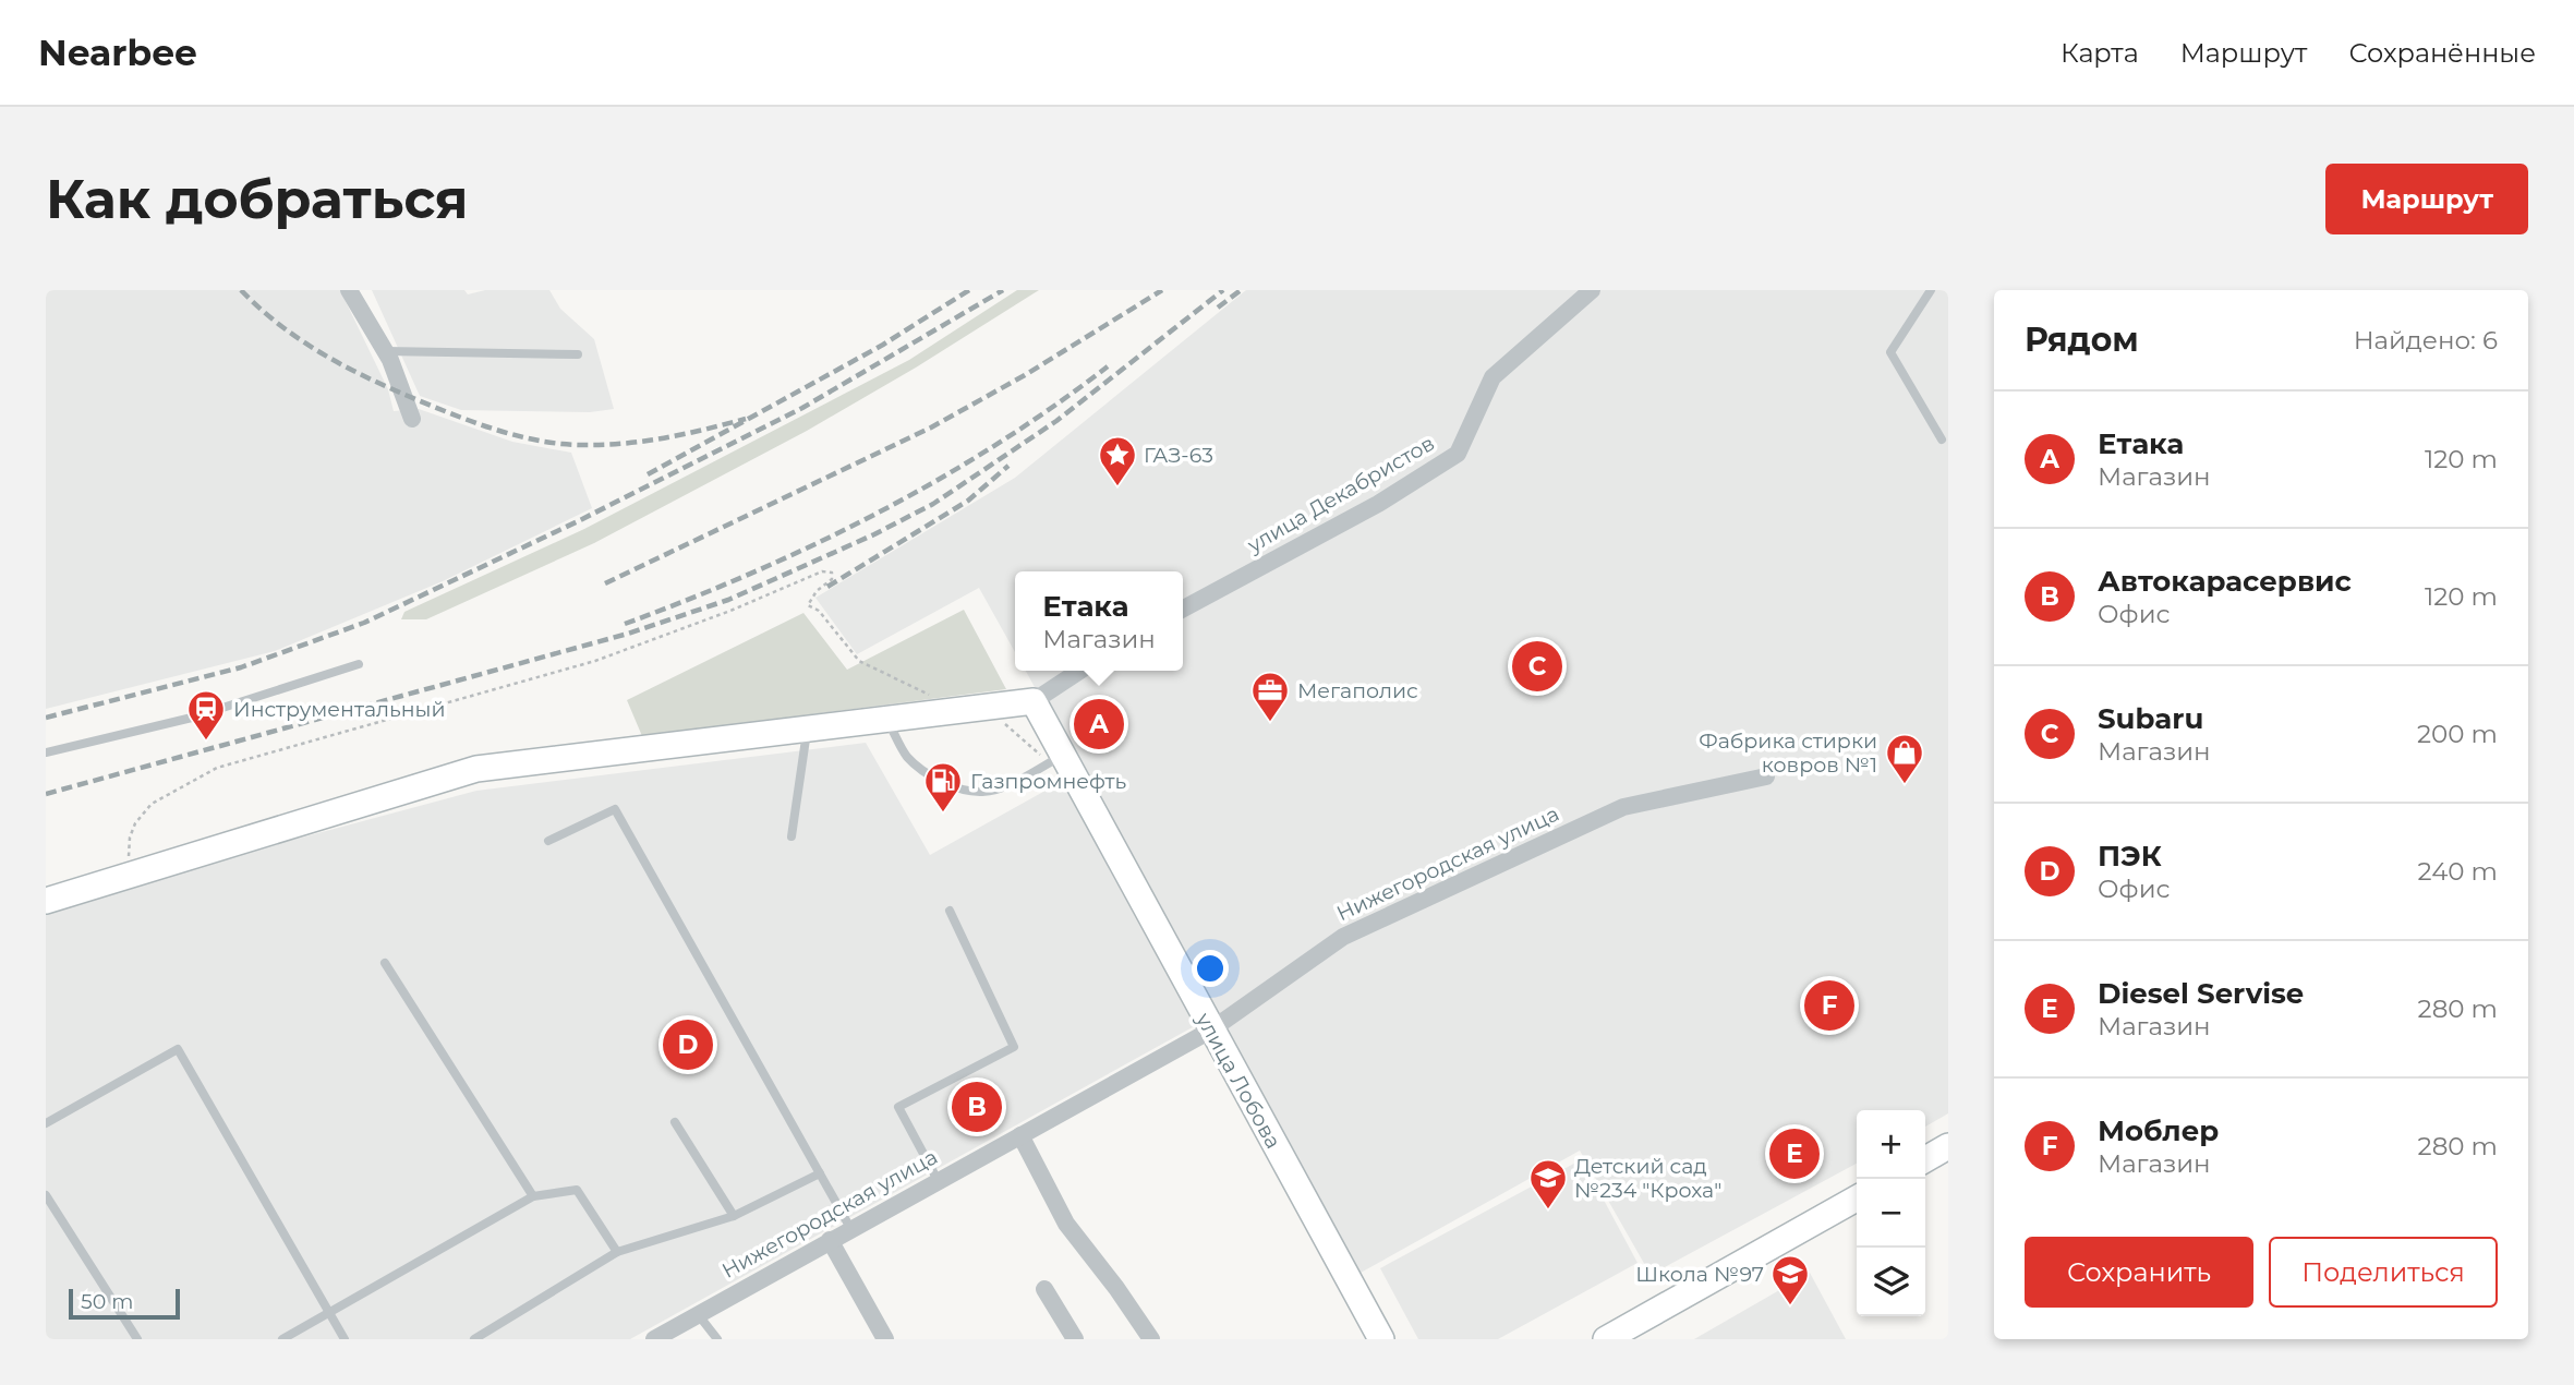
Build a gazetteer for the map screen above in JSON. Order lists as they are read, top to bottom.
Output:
{
  "streets": {
    "street": ["улица Декабристов", "Нижегородская улица", "улица Лобова"]
  },
  "crossings": [
    ["Нижегородская улица", "улица Лобова"]
  ],
  "places": {
    "place": ["ГАЗ-63"],
    "office": ["Мегаполис"],
    "station": ["Инструментальный"],
    "shop": ["Фабрика стирки ковров №1"],
    "fuel station": ["Газпромнефть"],
    "school or university": ["Детский сад №234 \"Кроха\"", "Школа №97"]
  },
  "scale_bar": "50 m",
  "page": {
    "header": "Nearbee",
    "nav": ["Карта", "Маршрут", "Сохранённые"],
    "buttons": [
      "Маршрут",
      ["Сохранить", "Поделиться"]
    ],
    "title": "Как добраться",
    "heading": ["Рядом", "Найдено: 6"],
    "list": [
      {
        "mark": "A",
        "name": "Етака",
        "note": "Магазин",
        "value": "120 m"
      },
      {
        "mark": "B",
        "name": "Автокарасервис",
        "note": "Офис",
        "value": "120 m"
      },
      {
        "mark": "C",
        "name": "Subaru",
        "note": "Магазин",
        "value": "200 m"
      },
      {
        "mark": "D",
        "name": "ПЭК",
        "note": "Офис",
        "value": "240 m"
      },
      {
        "mark": "E",
        "name": "Diesel Servise",
        "note": "Магазин",
        "value": "280 m"
      },
      {
        "mark": "F",
        "name": "Моблер",
        "note": "Магазин",
        "value": "280 m"
      }
    ],
    "popup": ["Етака", "Магазин"],
    "pins": [
      "C",
      "A",
      "F",
      "D",
      "B",
      "E"
    ],
    "map_buttons": ["+", "−"],
    "scale": "50 m"
  }
}
